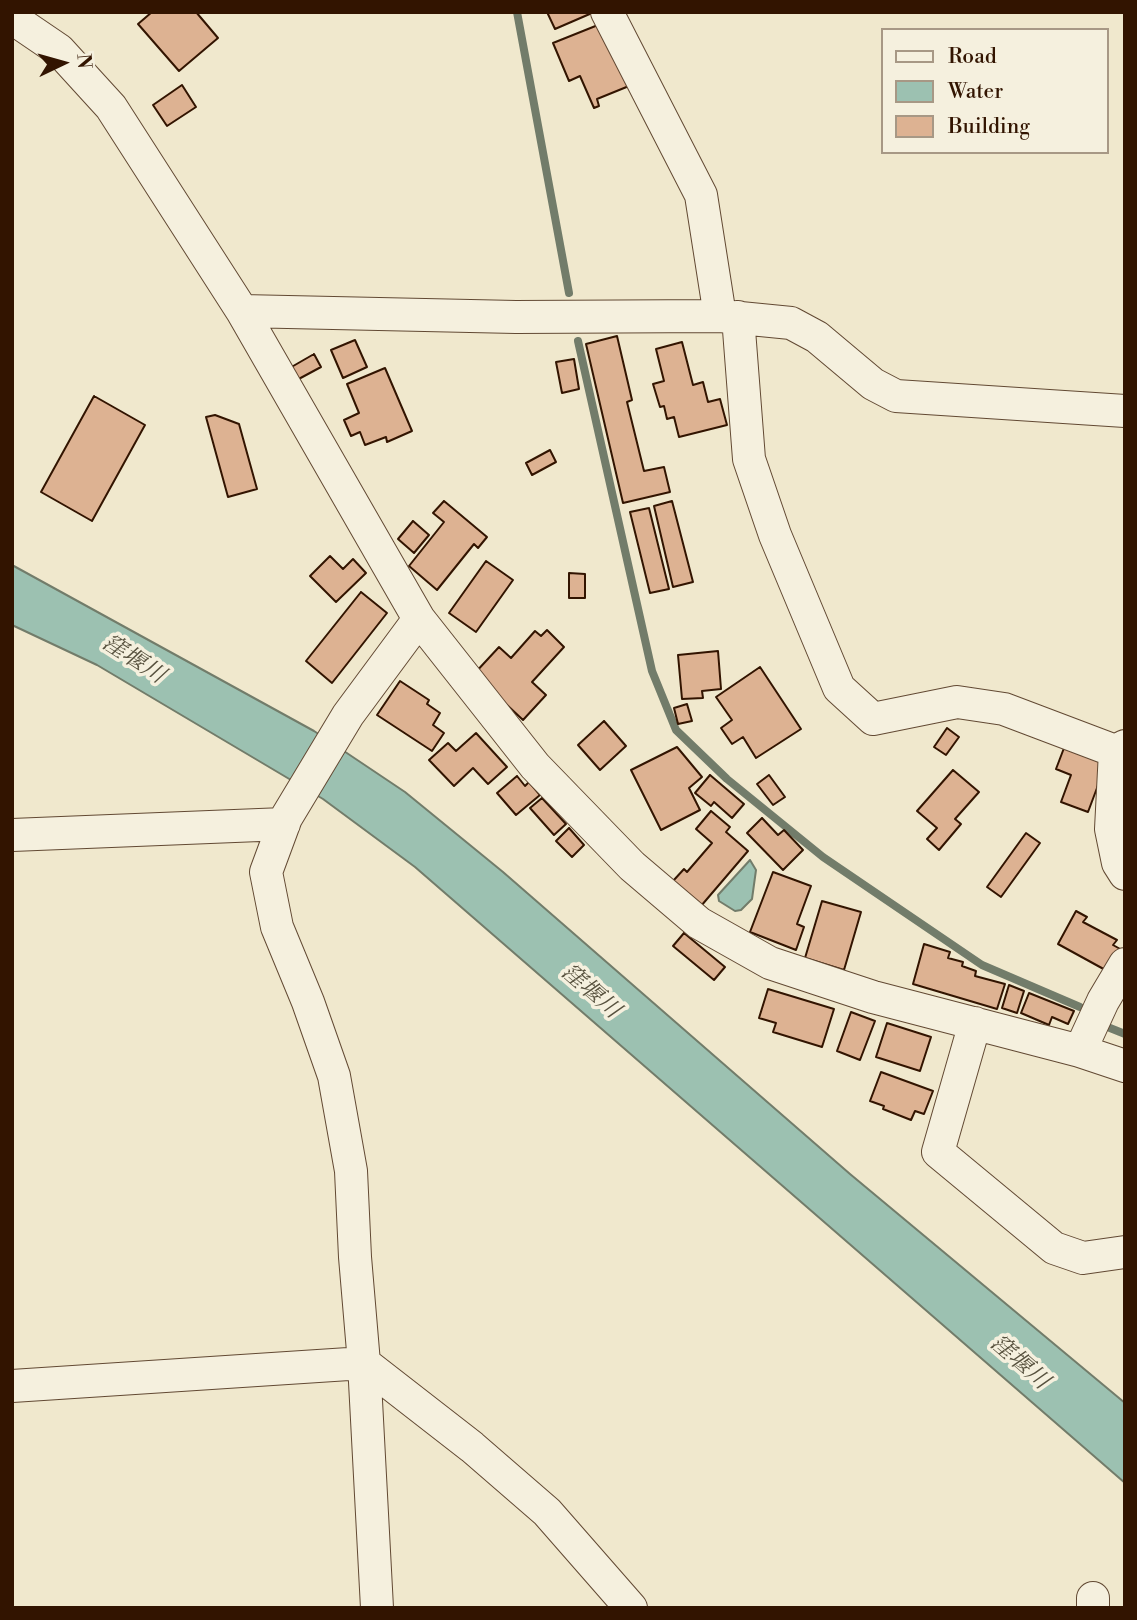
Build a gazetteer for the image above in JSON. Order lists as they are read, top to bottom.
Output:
{
  "water": ["窪堰川"],
  "legend": ["Road", "Water", "Building"],
  "north": "right"
}
